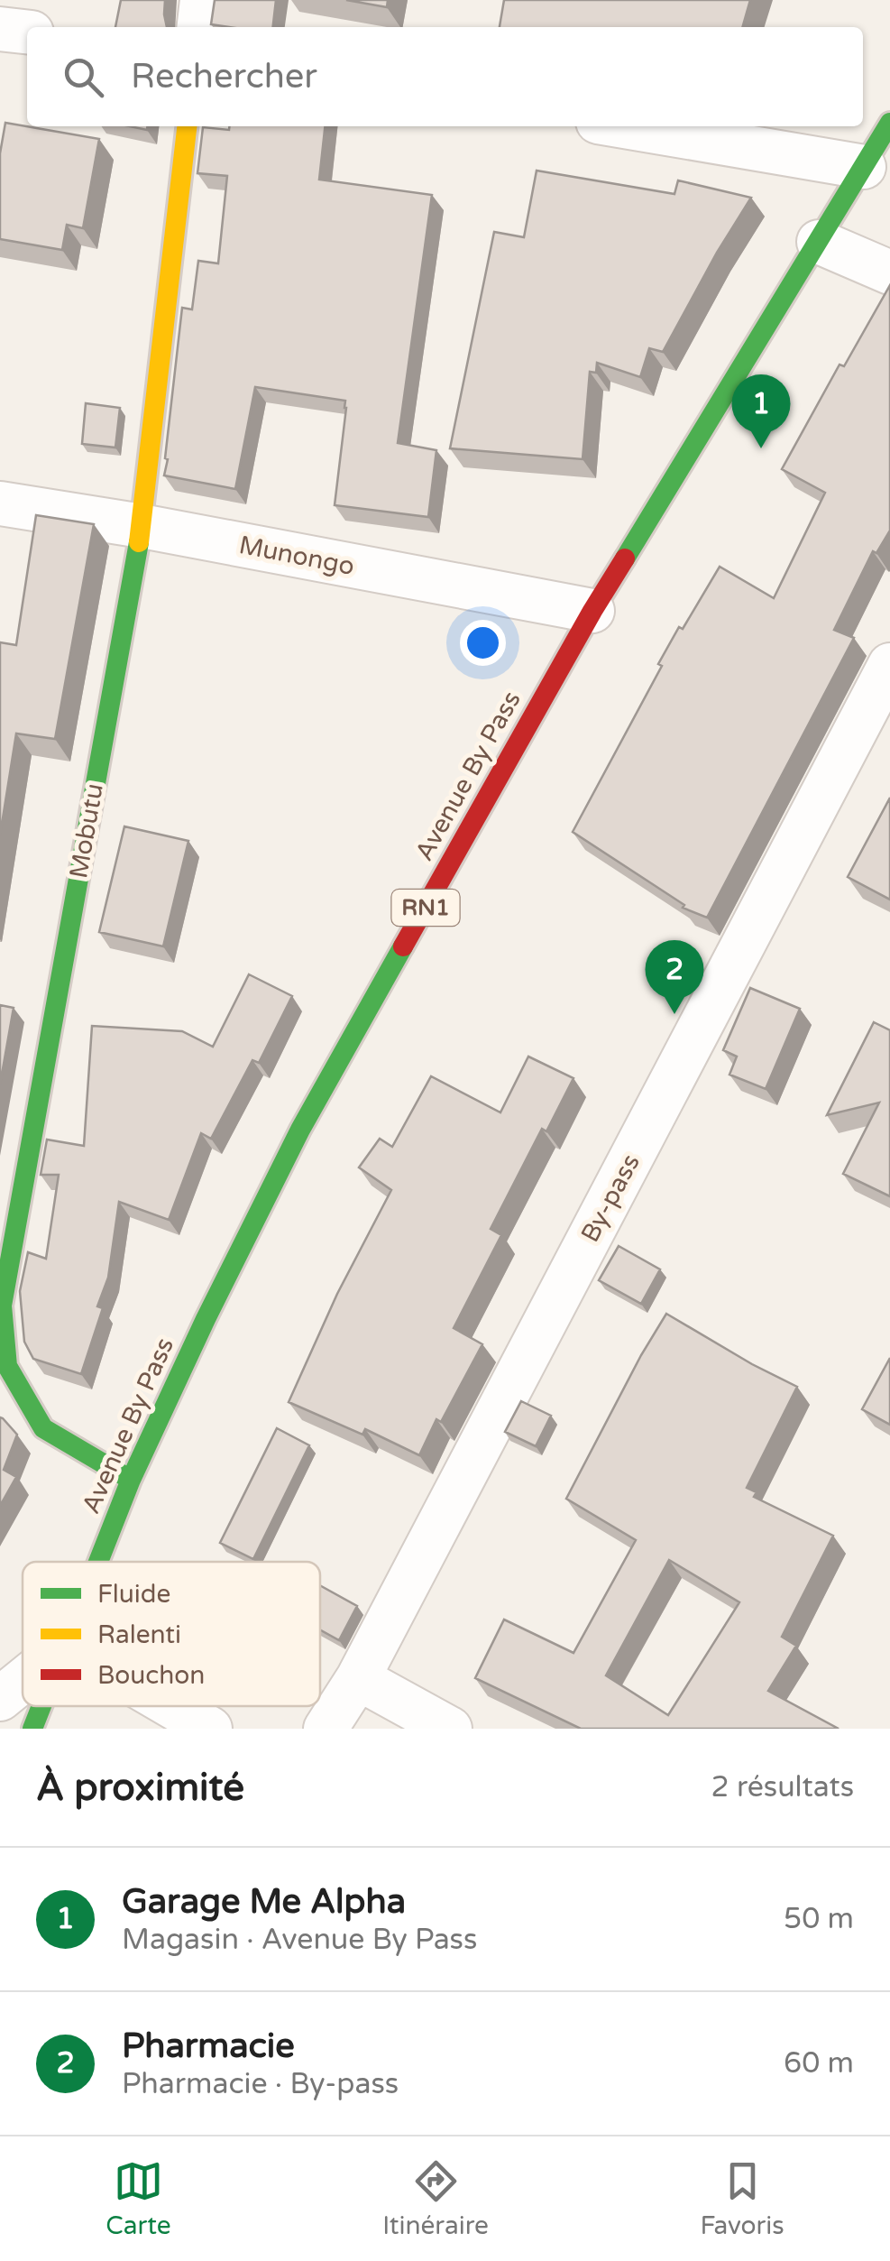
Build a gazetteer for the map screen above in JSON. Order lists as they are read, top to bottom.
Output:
{
  "streets": {
    "main road": ["Avenue By Pass", "Mobutu", "RN1"],
    "street": ["Munongo", "By-pass"]
  },
  "crossings": [
    ["Munongo", "Avenue By Pass"],
    ["Munongo", "Mobutu"],
    ["Avenue By Pass", "Mobutu"]
  ],
  "legend": ["Fluide", "Ralenti", "Bouchon"],
  "page": {
    "search": "Rechercher",
    "pins": ["1", "2"],
    "heading": ["À proximité", "2 résultats"],
    "list": [
      {
        "mark": "1",
        "name": "Garage Me Alpha",
        "note": "Magasin · Avenue By Pass",
        "value": "50 m"
      },
      {
        "mark": "2",
        "name": "Pharmacie",
        "note": "Pharmacie · By-pass",
        "value": "60 m"
      }
    ],
    "nav": ["Carte", "Itinéraire", "Favoris"]
  }
}
